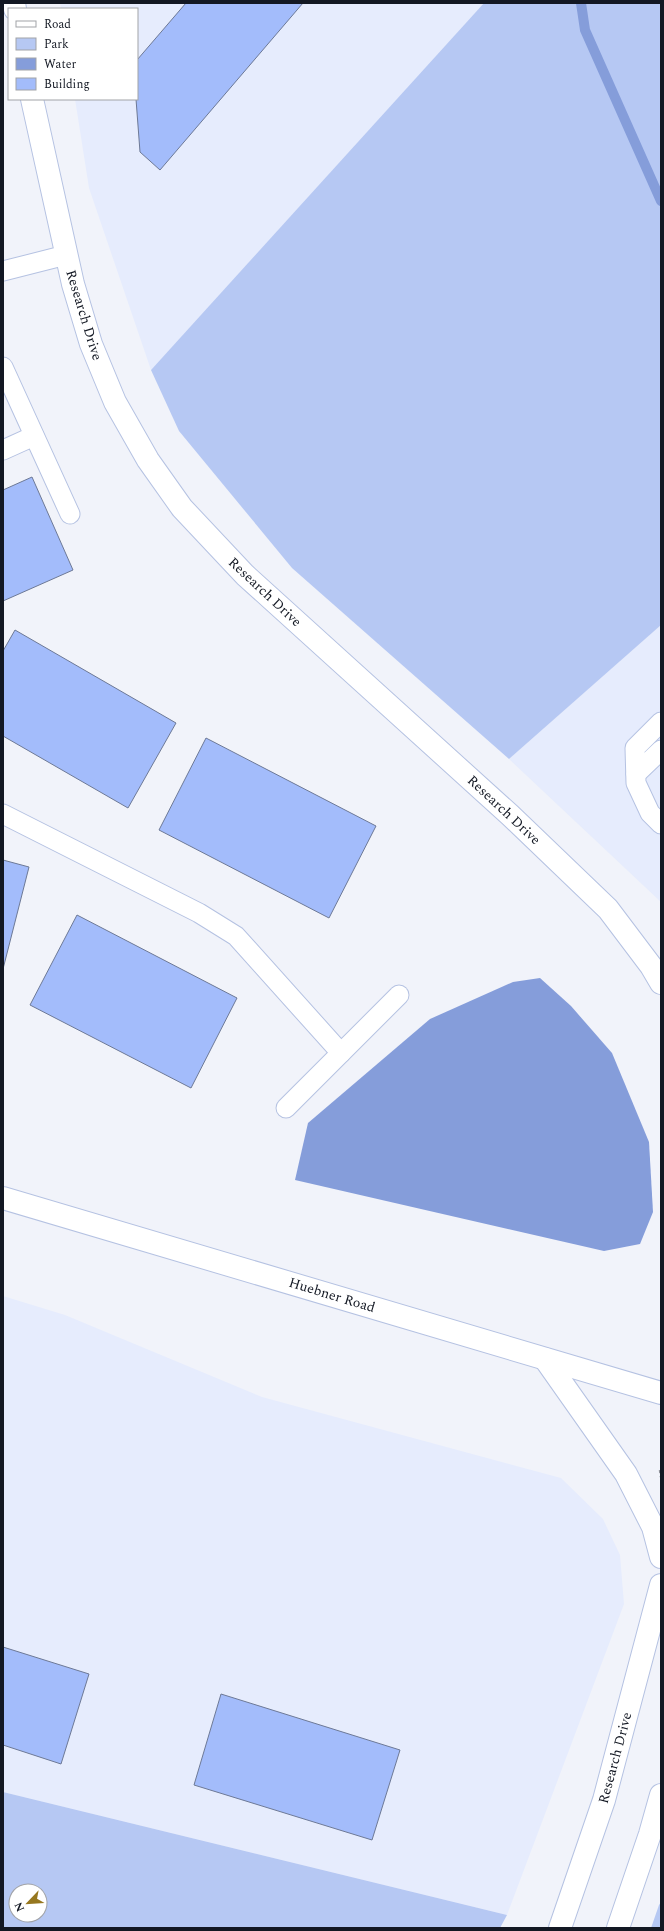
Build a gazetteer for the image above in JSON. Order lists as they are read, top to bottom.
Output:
{
  "streets": {
    "main road": ["Research Drive", "Huebner Road"]
  },
  "legend": [
    "Road",
    "Park",
    "Water",
    "Building"
  ],
  "north": "bottom left"
}
